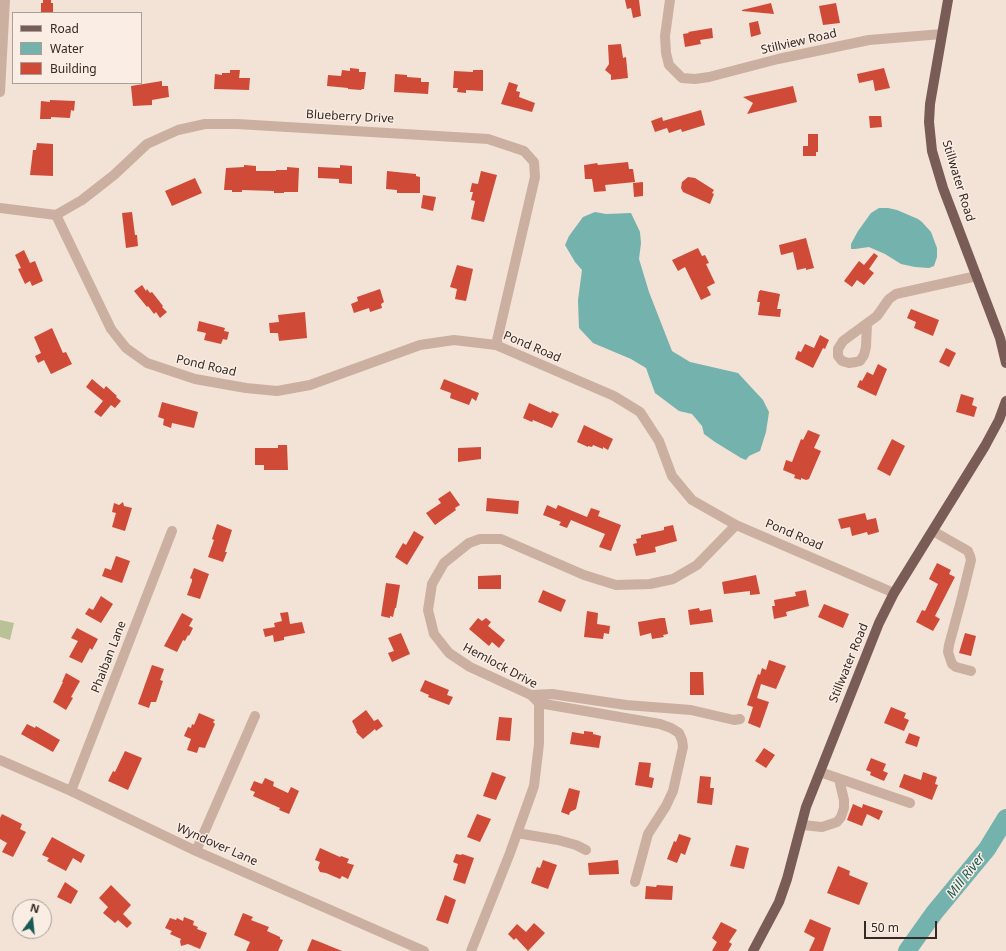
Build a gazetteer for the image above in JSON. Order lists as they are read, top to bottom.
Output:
{
  "streets": {
    "main road": ["Stillwater Road"],
    "street": [
      "Stillview Road",
      "Blueberry Drive",
      "Pond Road",
      "Phaiban Lane",
      "Hemlock Drive",
      "Wyndover Lane"
    ]
  },
  "crossings": [
    ["Stillview Road", "Stillwater Road"],
    ["Blueberry Drive", "Pond Road"],
    ["Stillwater Road", "Pond Road"],
    ["Pond Road", "Hemlock Drive"],
    ["Phaiban Lane", "Wyndover Lane"]
  ],
  "water": ["Mill River"],
  "legend": ["Road", "Water", "Building"],
  "scale_bar": "50 m",
  "north": "top"
}
